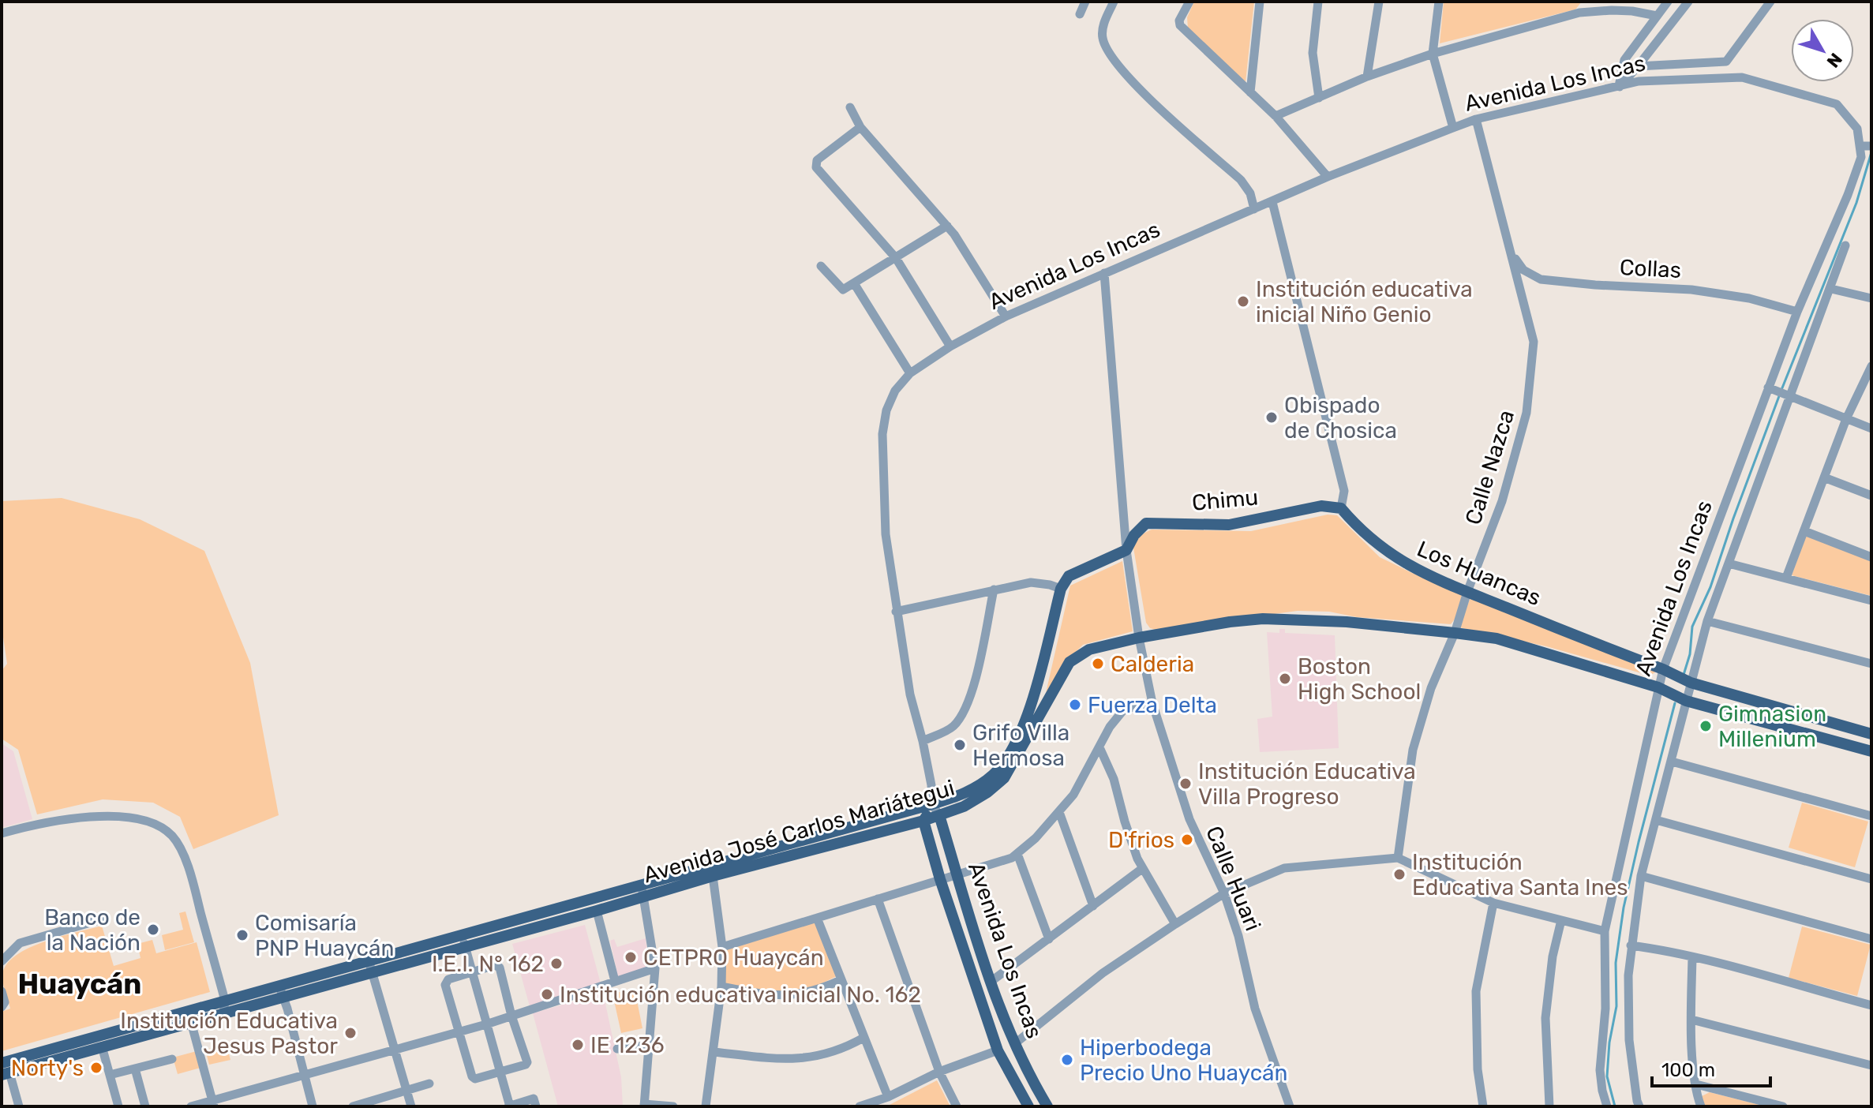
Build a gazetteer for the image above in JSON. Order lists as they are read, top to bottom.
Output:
{
  "streets": {
    "main road": [
      "Avenida Los Incas",
      "Chimu",
      "Los Huancas",
      "Avenida José Carlos Mariátegui"
    ],
    "street": ["Collas", "Calle Nazca", "Calle Huari"]
  },
  "crossings": [
    ["Avenida Los Incas", "Collas"],
    ["Avenida Los Incas", "Calle Nazca"],
    ["Avenida Los Incas", "Los Huancas"],
    ["Avenida Los Incas", "Avenida José Carlos Mariátegui"],
    ["Avenida Los Incas", "Calle Huari"],
    ["Collas", "Calle Nazca"],
    ["Calle Nazca", "Los Huancas"],
    ["Calle Nazca", "Avenida José Carlos Mariátegui"],
    ["Chimu", "Los Huancas"],
    ["Chimu", "Calle Huari"],
    ["Avenida José Carlos Mariátegui", "Calle Huari"]
  ],
  "districts": ["Huaycán"],
  "places": [
    "Institución educativa inicial Niño Genio",
    "Obispado de Chosica",
    "Calderia",
    "Boston High School",
    "Fuerza Delta",
    "Gimnasion Millenium",
    "Grifo Villa Hermosa",
    "Institución Educativa Villa Progreso",
    "D'frios",
    "Institución Educativa Santa Ines",
    "Banco de la Nación",
    "Comisaría PNP Huaycán",
    "CETPRO Huaycán",
    "I.E.I. N° 162",
    "Institución educativa inicial No. 162",
    "Institución Educativa Jesus Pastor",
    "IE 1236",
    "Hiperbodega Precio Uno Huaycán",
    "Norty's"
  ],
  "scale_bar": "100 m",
  "north": "bottom right"
}
